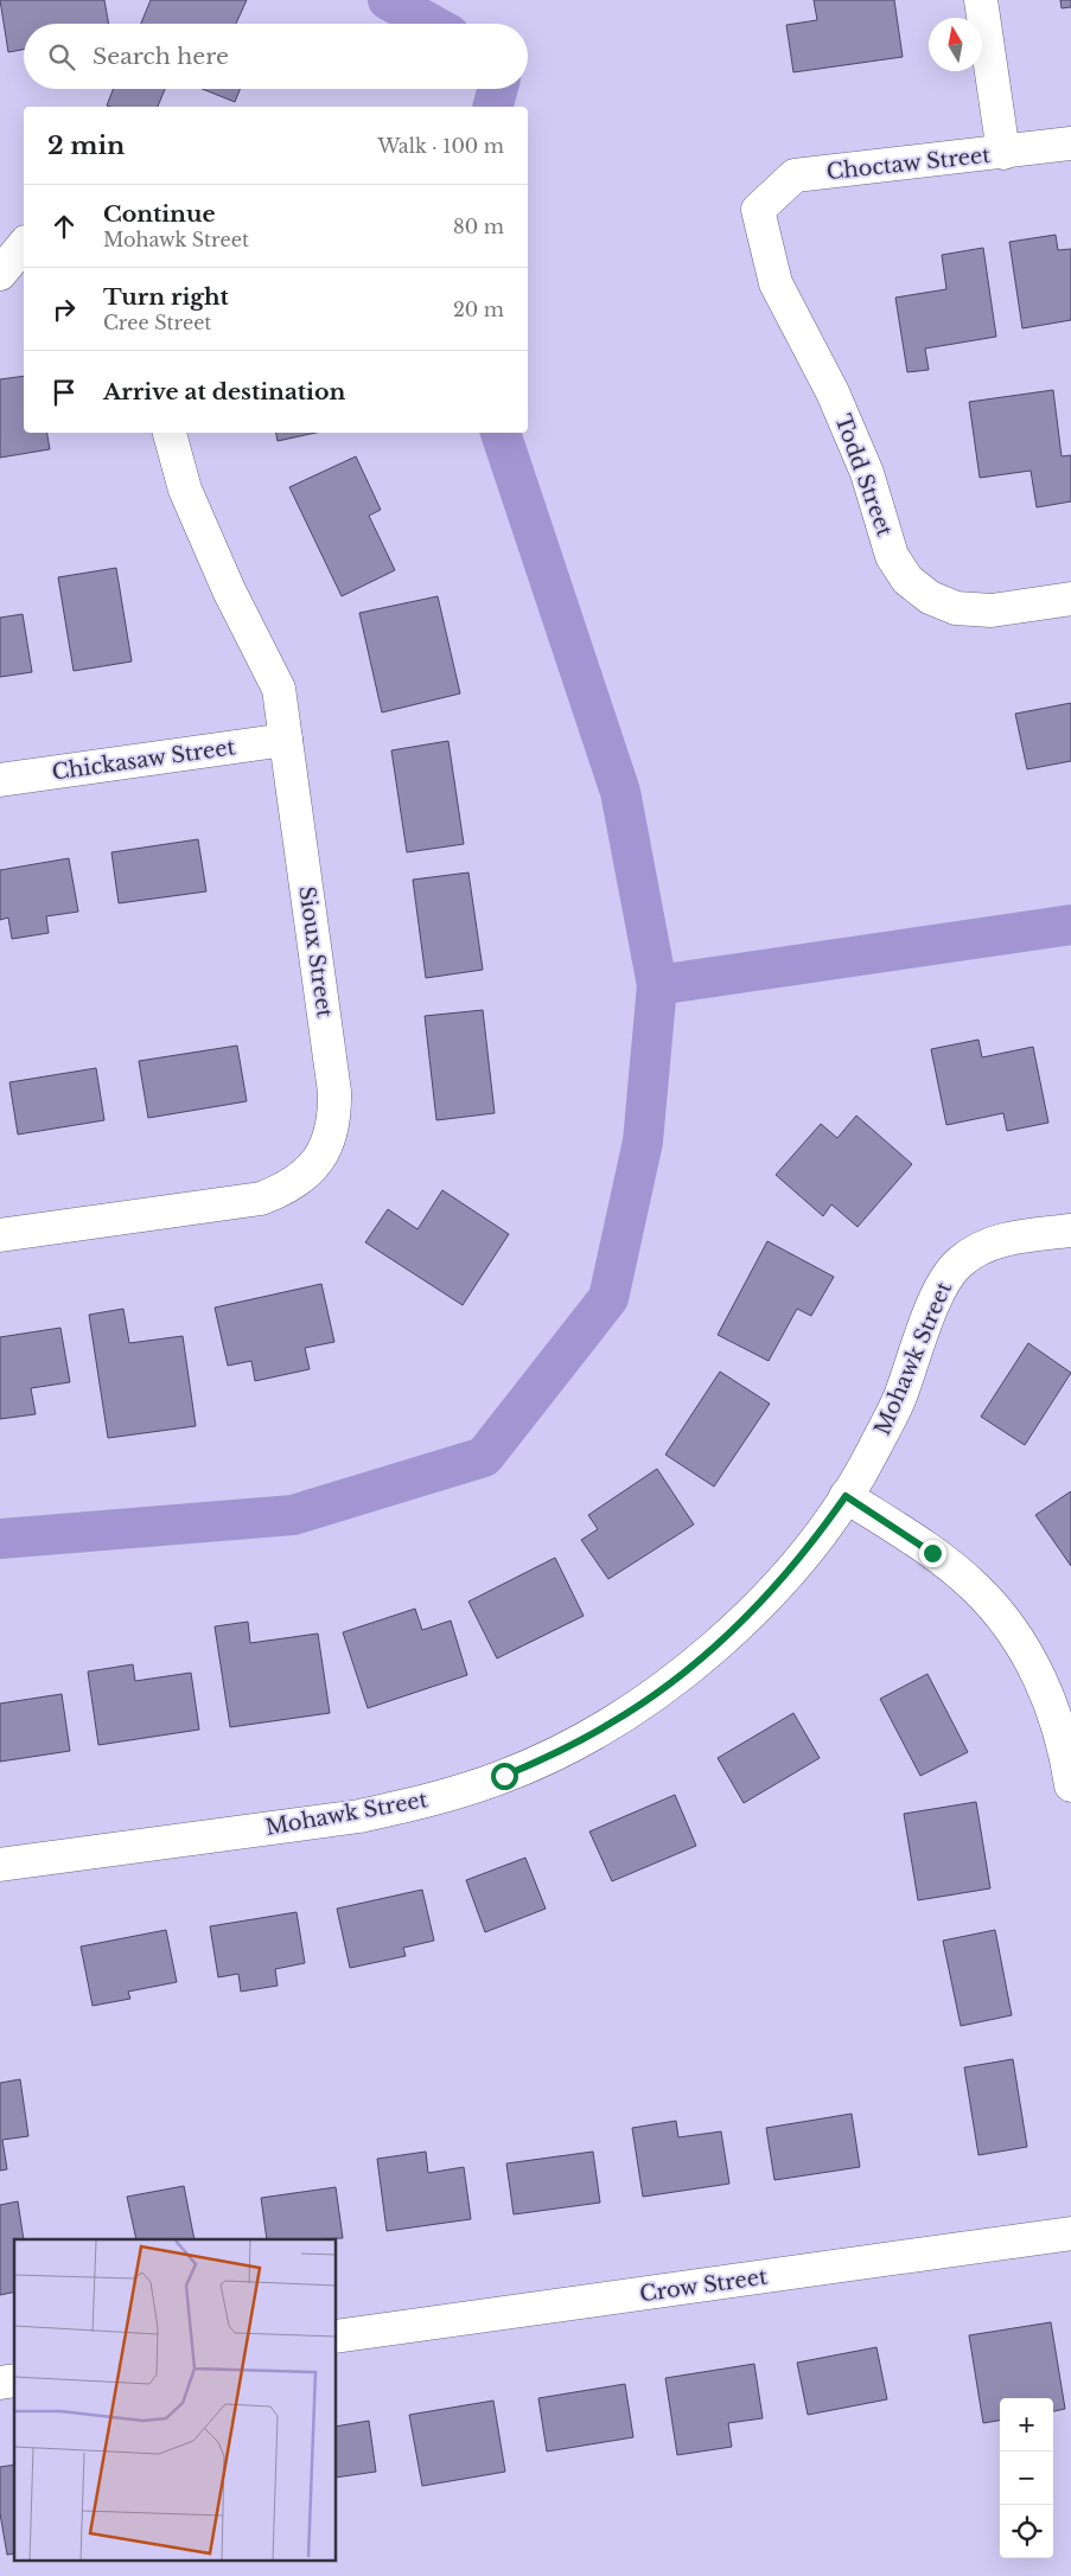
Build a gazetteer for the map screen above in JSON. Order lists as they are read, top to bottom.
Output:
{
  "streets": {
    "street": [
      "Choctaw Street",
      "Todd Street",
      "Chickasaw Street",
      "Sioux Street",
      "Mohawk Street",
      "Crow Street"
    ]
  },
  "crossings": [
    ["Choctaw Street", "Todd Street"],
    ["Chickasaw Street", "Sioux Street"]
  ],
  "north": "top",
  "page": {
    "search": "Search here",
    "heading": ["2 min", "Walk · 100 m"],
    "list": [
      ["Continue", "Mohawk Street", "80 m"],
      ["Turn right", "Cree Street", "20 m"],
      "Arrive at destination"
    ],
    "map_buttons": ["+", "−"]
  }
}
